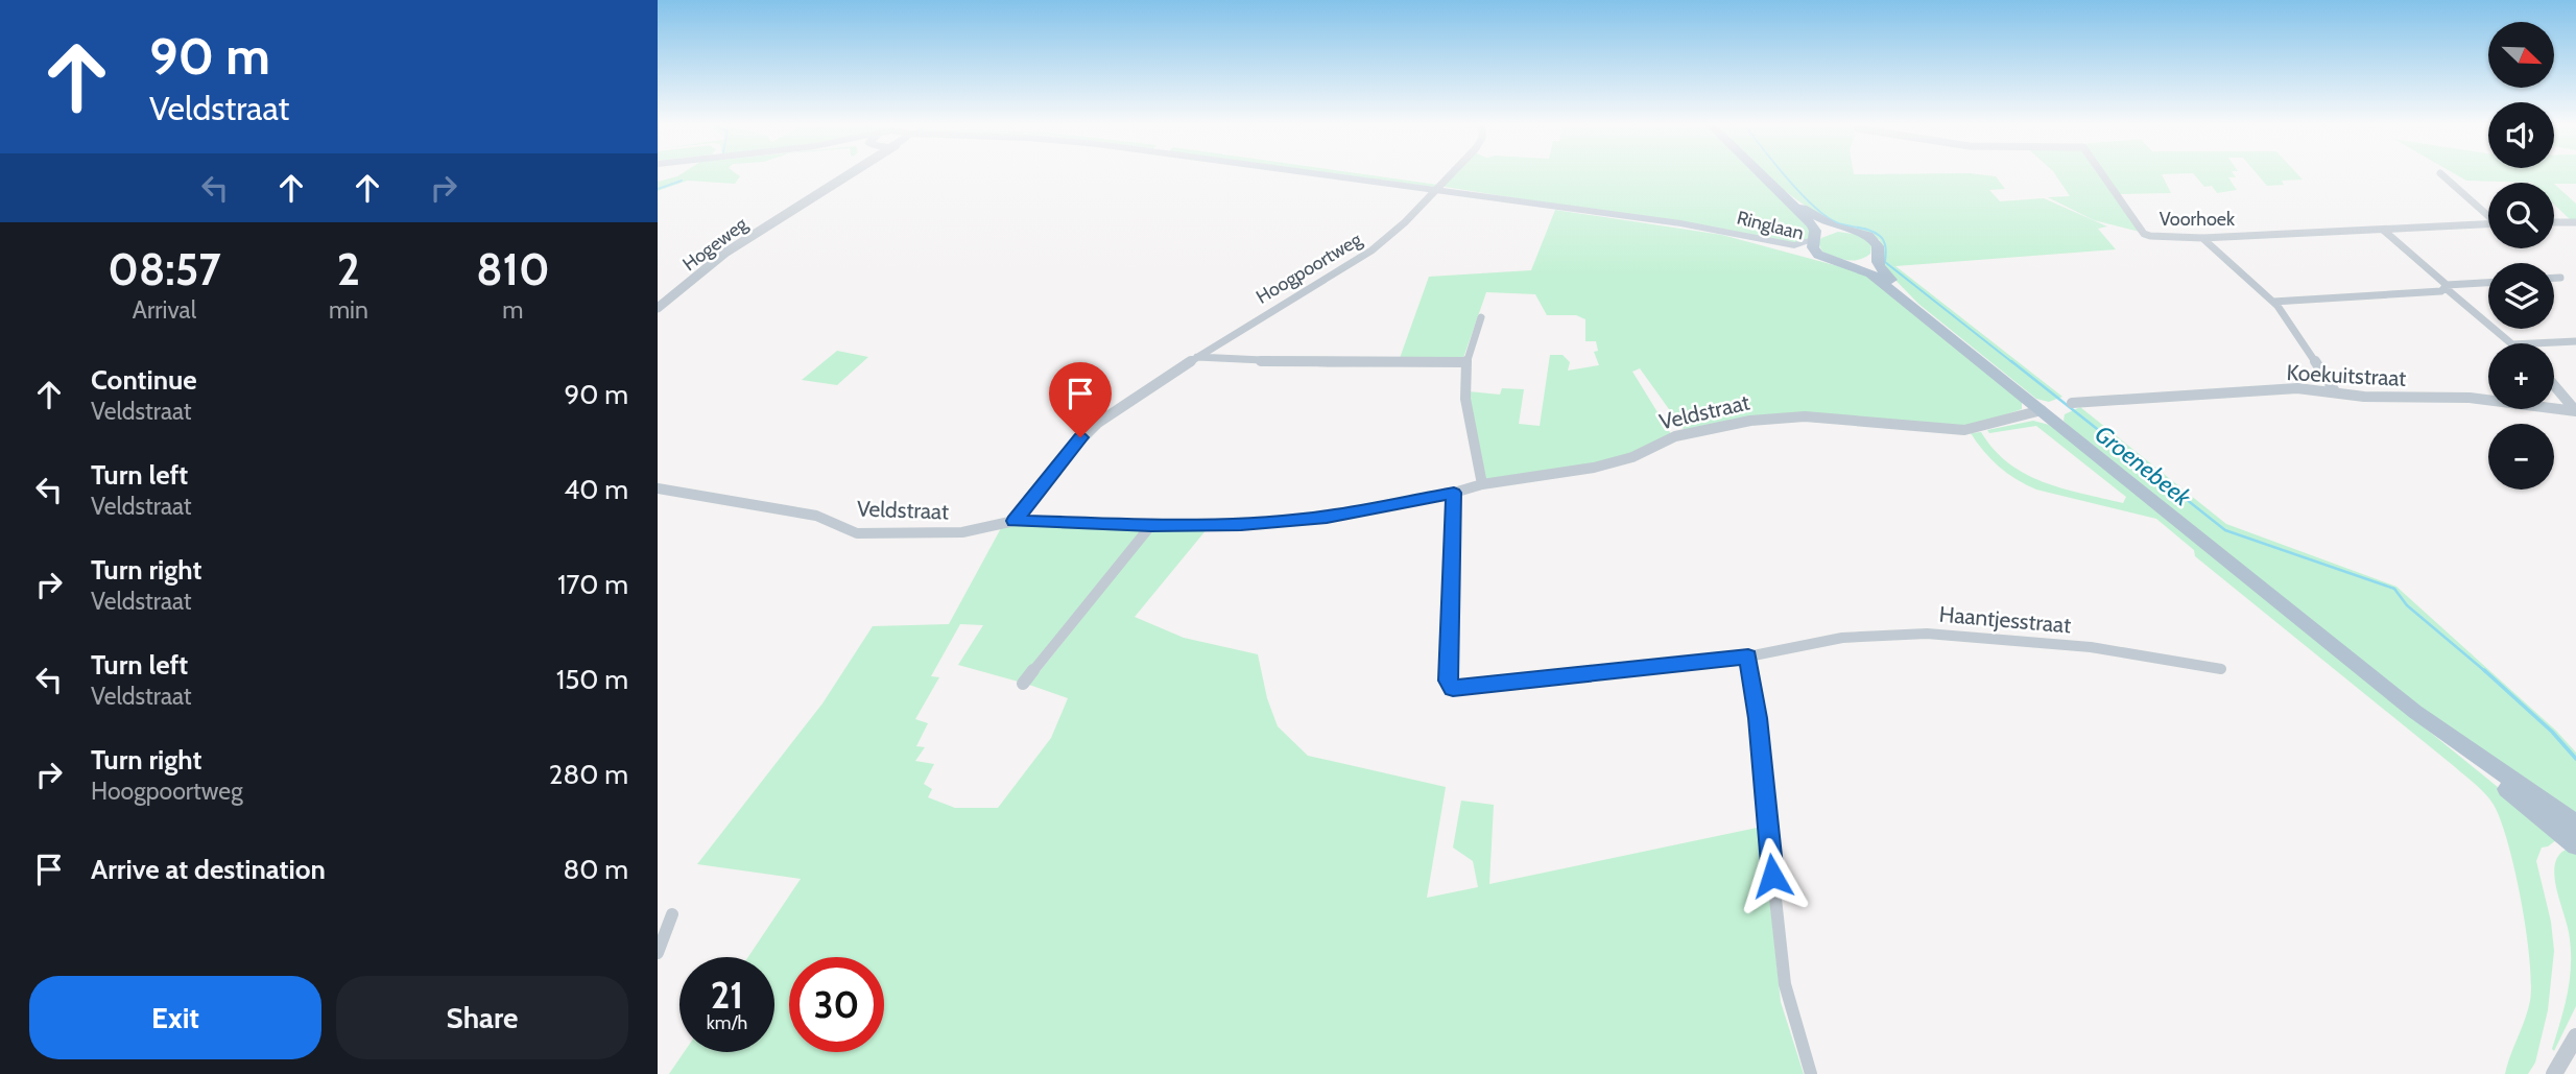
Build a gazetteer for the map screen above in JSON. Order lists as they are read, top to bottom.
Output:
{
  "streets": {
    "main road": ["Ringlaan"],
    "street": [
      "Voorhoek",
      "Hogeweg",
      "Hoogpoortweg",
      "Koekuitstraat",
      "Veldstraat",
      "Haantjesstraat"
    ]
  },
  "crossings": [
    ["Ringlaan", "Hoogpoortweg"],
    ["Hoogpoortweg", "Veldstraat"]
  ],
  "water": ["Groenebeek"],
  "north": "bottom right",
  "page": {
    "turn": ["90 m", "Veldstraat"],
    "map_buttons": ["+", "−"],
    "eta": [
      "08:57",
      "Arrival",
      "2",
      "min",
      "810",
      "m"
    ],
    "list": [
      {
        "name": "Continue",
        "note": "Veldstraat",
        "value": "90 m"
      },
      {
        "name": "Turn left",
        "note": "Veldstraat",
        "value": "40 m"
      },
      {
        "name": "Turn right",
        "note": "Veldstraat",
        "value": "170 m"
      },
      {
        "name": "Turn left",
        "note": "Veldstraat",
        "value": "150 m"
      },
      {
        "name": "Turn right",
        "note": "Hoogpoortweg",
        "value": "280 m"
      },
      {
        "name": "Arrive at destination",
        "value": "80 m"
      }
    ],
    "speed": "21 km/h",
    "limit": "30",
    "buttons": ["Exit", "Share"]
  }
}
